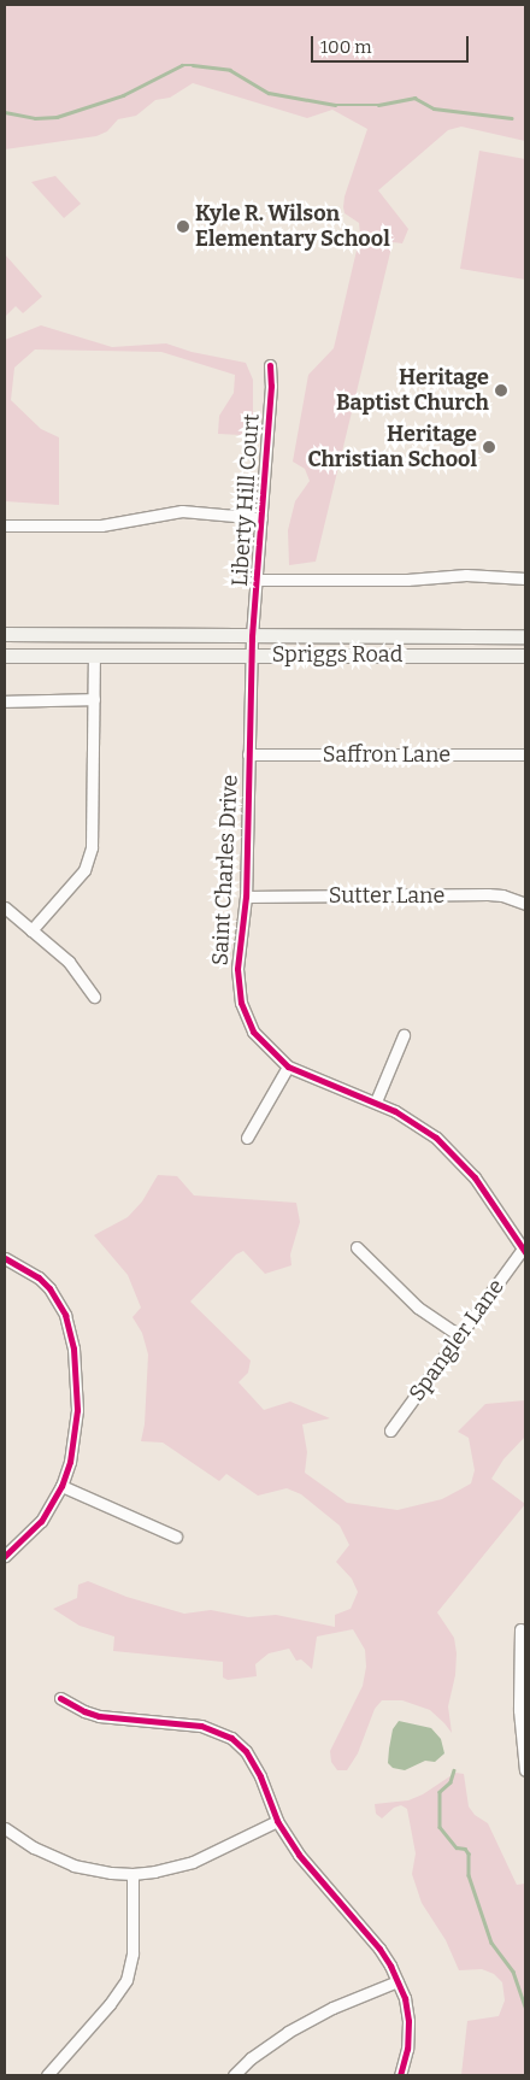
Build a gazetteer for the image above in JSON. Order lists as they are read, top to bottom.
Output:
{
  "streets": {
    "main road": ["Spriggs Road"],
    "street": [
      "Liberty Hill Court",
      "Saffron Lane",
      "Saint Charles Drive",
      "Sutter Lane",
      "Spangler Lane"
    ]
  },
  "crossings": [
    ["Liberty Hill Court", "Spriggs Road"],
    ["Liberty Hill Court", "Saint Charles Drive"],
    ["Spriggs Road", "Saint Charles Drive"],
    ["Saffron Lane", "Saint Charles Drive"],
    ["Saint Charles Drive", "Sutter Lane"],
    ["Saint Charles Drive", "Spangler Lane"]
  ],
  "places": ["Kyle R. Wilson Elementary School", "Heritage Baptist Church", "Heritage Christian School"],
  "scale_bar": "100 m"
}
